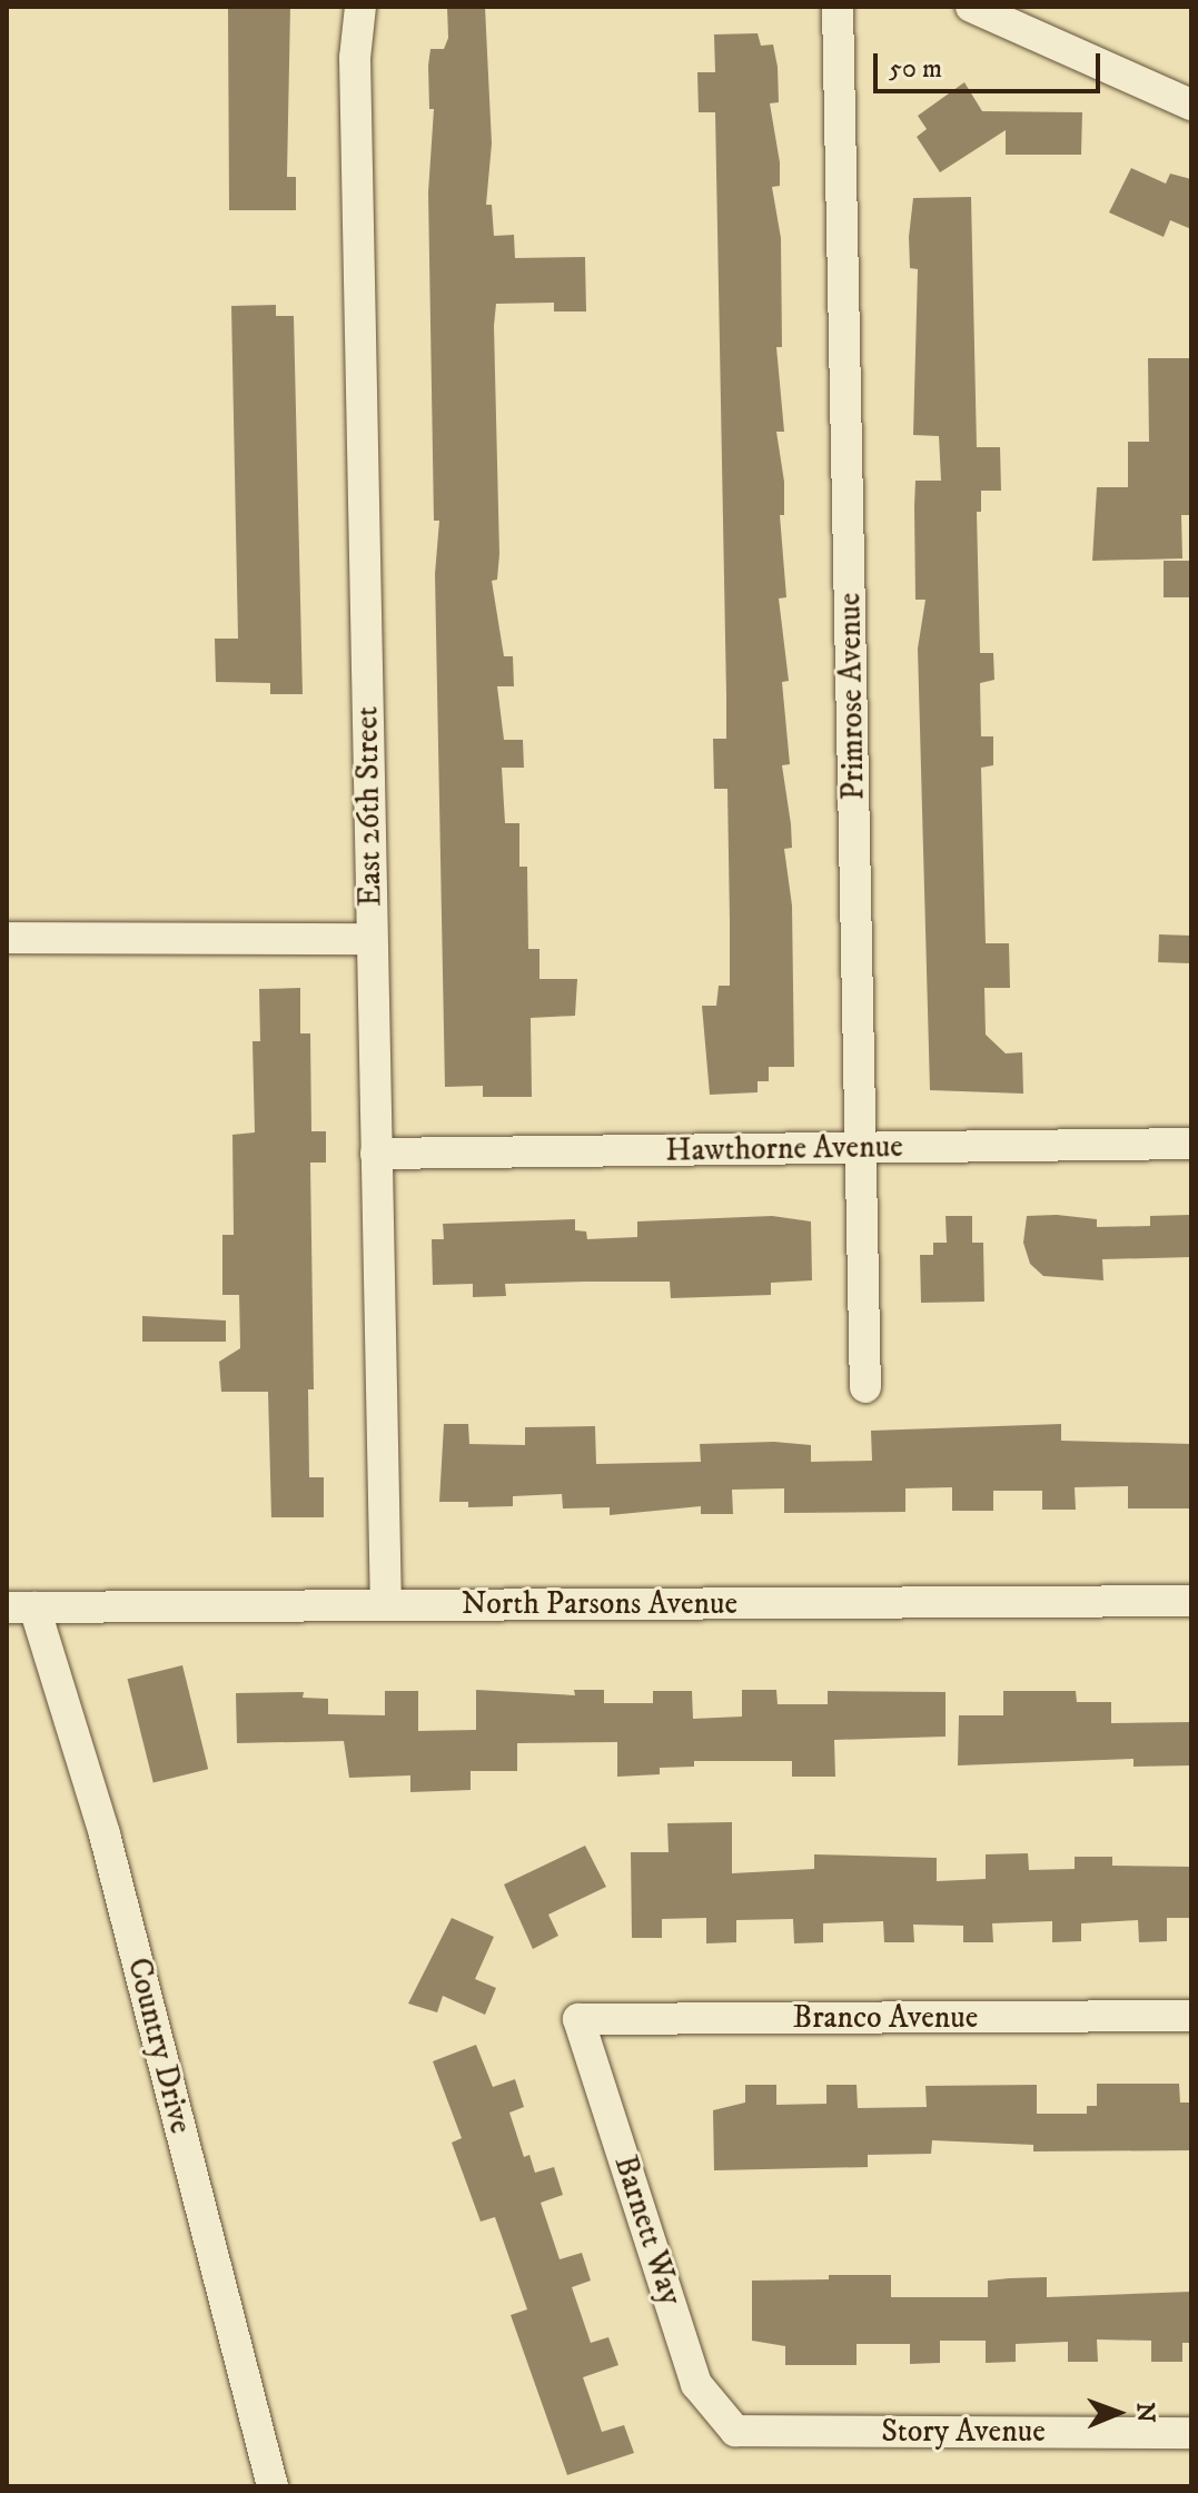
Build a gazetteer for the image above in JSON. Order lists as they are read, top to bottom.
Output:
{
  "streets": {
    "street": [
      "Primrose Avenue",
      "East 26th Street",
      "Hawthorne Avenue",
      "North Parsons Avenue",
      "Branco Avenue",
      "Country Drive",
      "Barnett Way",
      "Story Avenue"
    ]
  },
  "crossings": [
    ["Primrose Avenue", "Hawthorne Avenue"],
    ["East 26th Street", "Hawthorne Avenue"],
    ["East 26th Street", "North Parsons Avenue"],
    ["North Parsons Avenue", "Country Drive"],
    ["Branco Avenue", "Barnett Way"],
    ["Barnett Way", "Story Avenue"]
  ],
  "scale_bar": "50 m",
  "north": "right"
}
